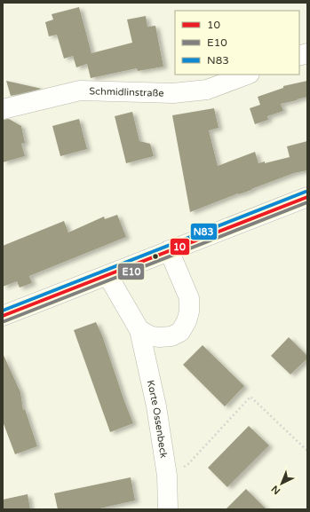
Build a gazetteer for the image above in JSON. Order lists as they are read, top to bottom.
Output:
{
  "streets": {
    "street": ["Schmidlinstraße", "Korte Ossenbeck"]
  },
  "lines": ["transit line N83", "transit line 10", "transit line E10"],
  "legend": ["10", "E10", "N83"],
  "north": "bottom left"
}
